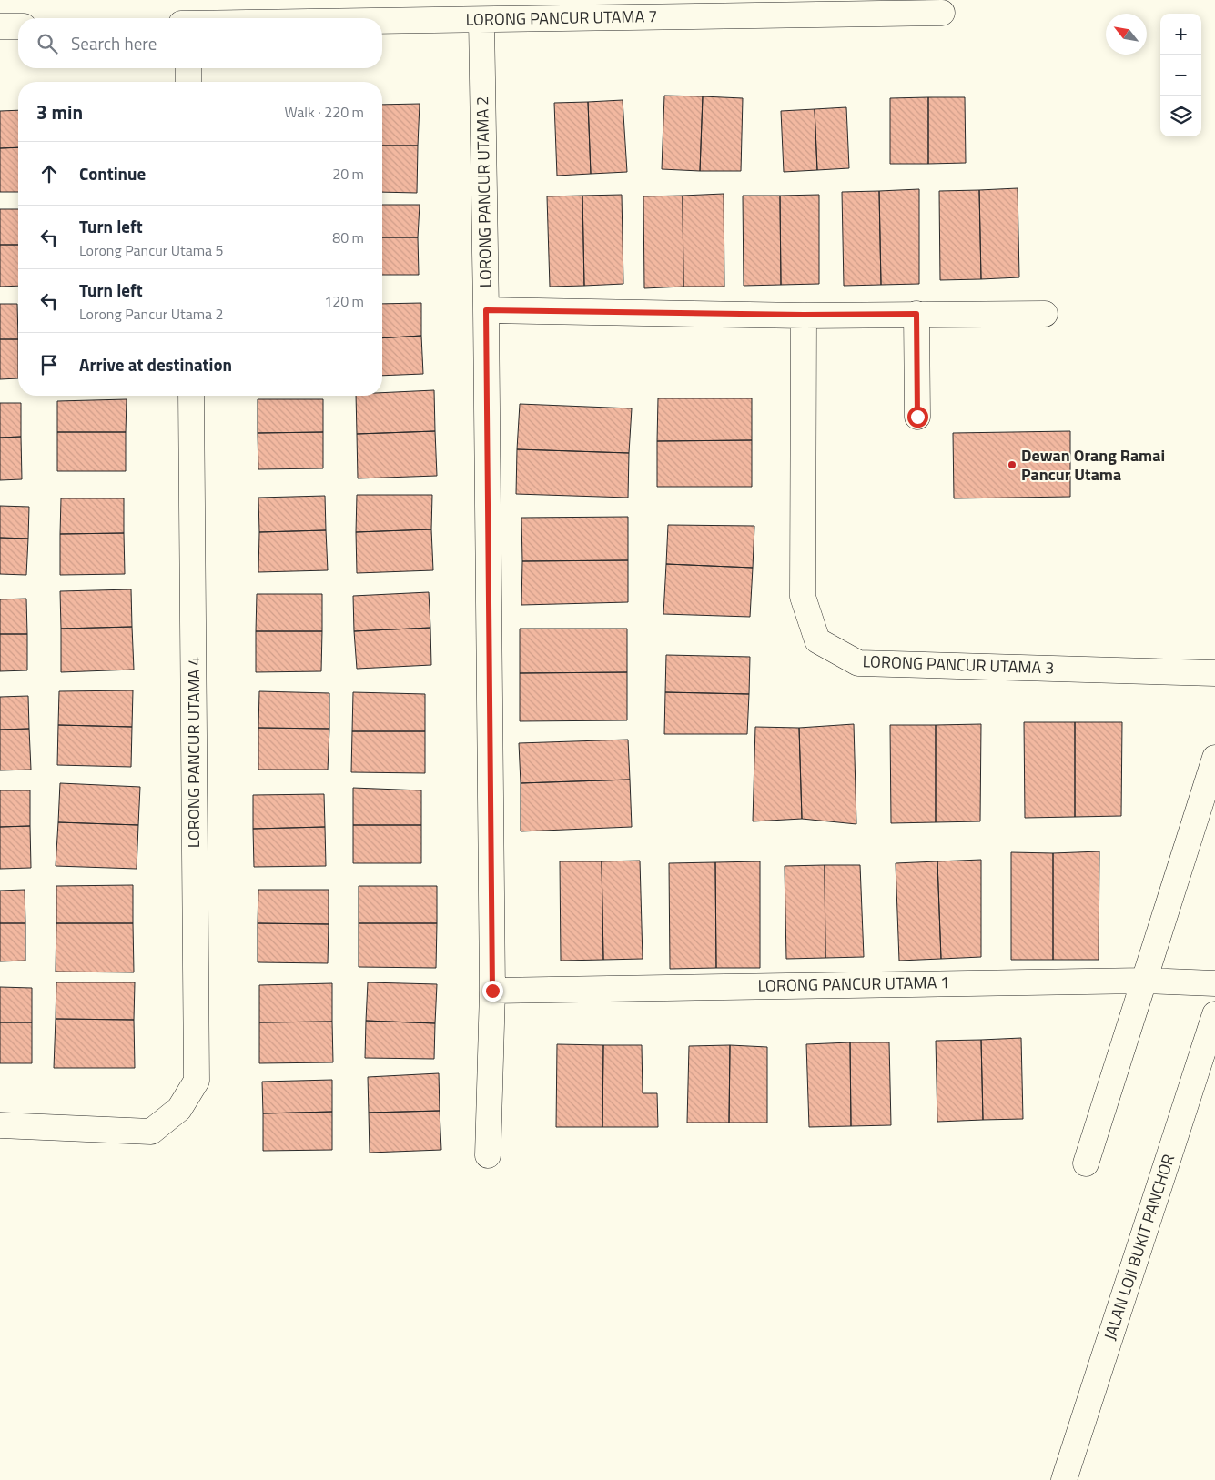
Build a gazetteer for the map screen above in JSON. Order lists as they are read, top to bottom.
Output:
{
  "streets": {
    "street": [
      "LORONG PANCUR UTAMA 7",
      "LORONG PANCUR UTAMA 2",
      "LORONG PANCUR UTAMA 3",
      "LORONG PANCUR UTAMA 4",
      "LORONG PANCUR UTAMA 1",
      "JALAN LOJI BUKIT PANCHOR"
    ]
  },
  "crossings": [
    ["LORONG PANCUR UTAMA 7", "LORONG PANCUR UTAMA 2"],
    ["LORONG PANCUR UTAMA 2", "LORONG PANCUR UTAMA 1"]
  ],
  "places": ["Dewan Orang Ramai Pancur Utama"],
  "north": "top left",
  "page": {
    "map_buttons": ["+", "−"],
    "search": "Search here",
    "heading": ["3 min", "Walk · 220 m"],
    "list": [
      ["Continue", "20 m"],
      ["Turn left", "Lorong Pancur Utama 5", "80 m"],
      ["Turn left", "Lorong Pancur Utama 2", "120 m"],
      "Arrive at destination"
    ]
  }
}
